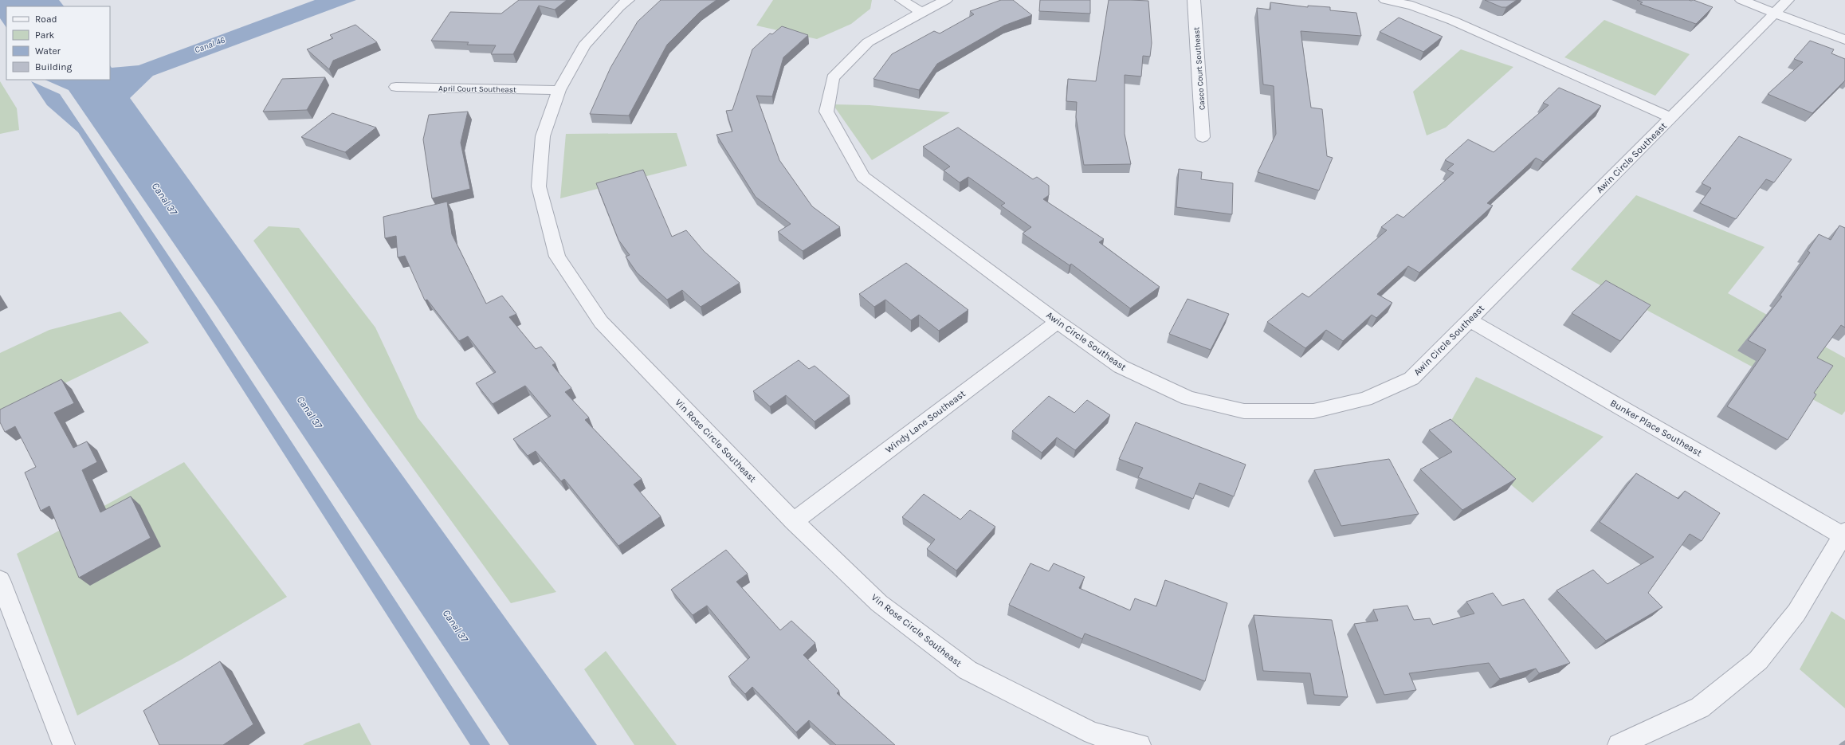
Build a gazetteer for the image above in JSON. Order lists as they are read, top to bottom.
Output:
{
  "streets": {
    "street": [
      "Casco Court Southeast",
      "April Court Southeast",
      "Awin Circle Southeast",
      "Windy Lane Southeast",
      "Bunker Place Southeast",
      "Vin Rose Circle Southeast"
    ]
  },
  "crossings": [
    ["April Court Southeast", "Vin Rose Circle Southeast"],
    ["Awin Circle Southeast", "Windy Lane Southeast"],
    ["Awin Circle Southeast", "Bunker Place Southeast"],
    ["Windy Lane Southeast", "Vin Rose Circle Southeast"]
  ],
  "water": ["Canal 46", "Canal 37"],
  "legend": [
    "Road",
    "Park",
    "Water",
    "Building"
  ]
}
